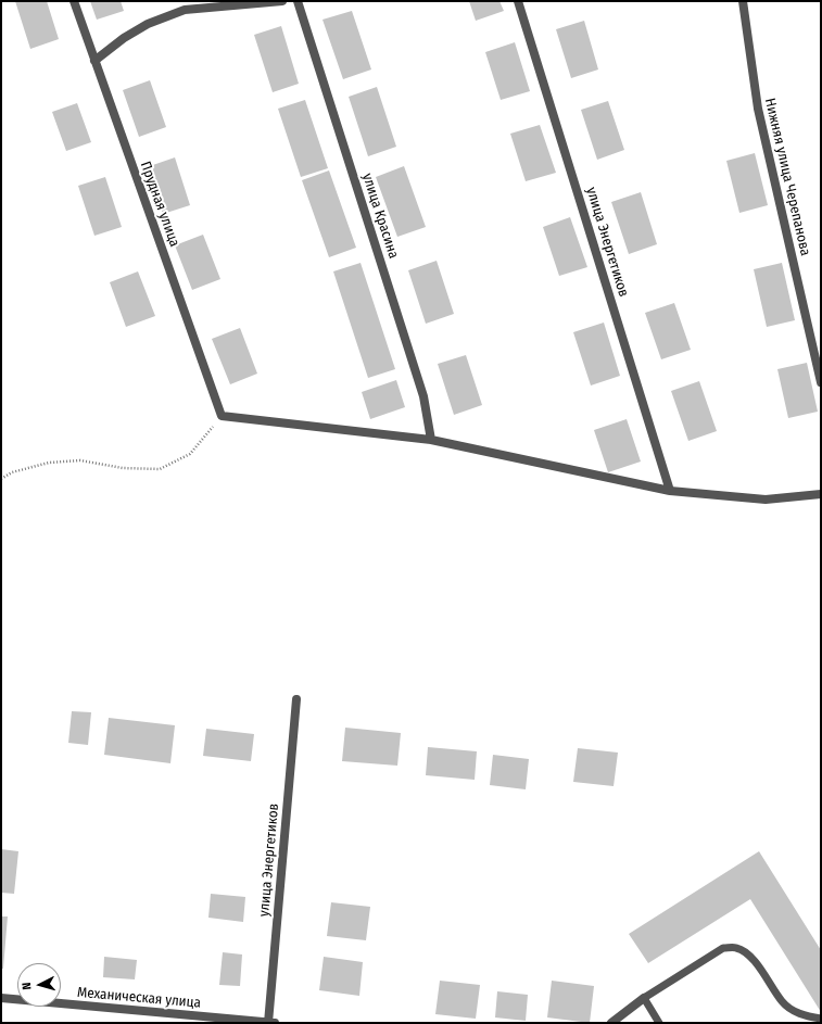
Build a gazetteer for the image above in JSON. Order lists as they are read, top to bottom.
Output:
{
  "streets": {
    "street": [
      "Нижняя улица Черепанова",
      "Прудная улица",
      "улица Красина",
      "улица Энергетиков",
      "Механическая улица"
    ]
  },
  "crossings": [
    ["улица Энергетиков", "Механическая улица"]
  ],
  "north": "left"
}
